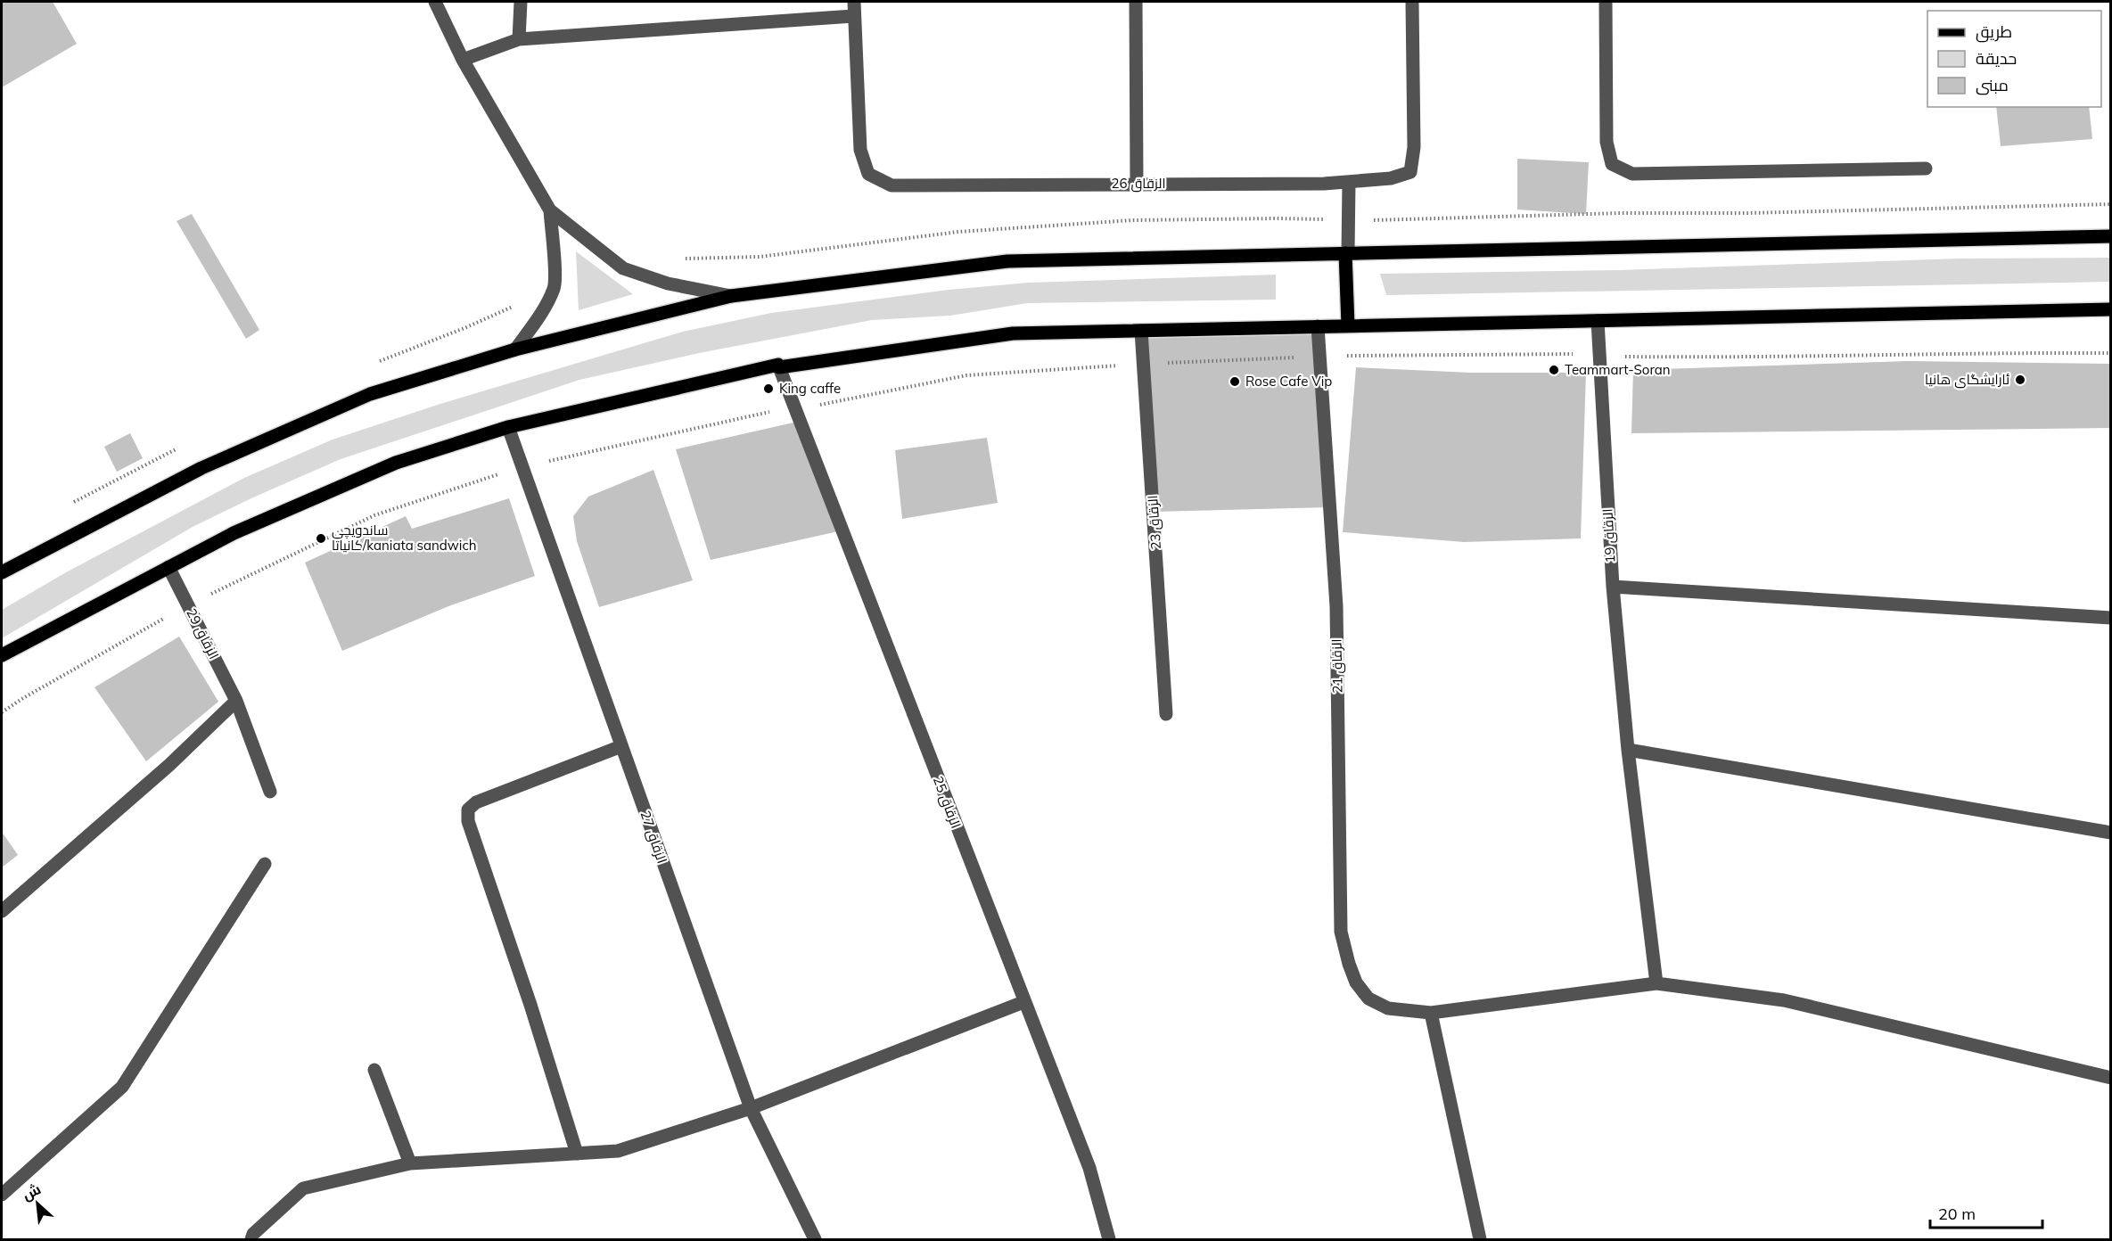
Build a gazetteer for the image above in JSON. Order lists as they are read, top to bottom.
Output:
{
  "streets": {
    "street": [
      "الزقاق 26",
      "الزقاق 23",
      "الزقاق 19",
      "الزقاق 29",
      "الزقاق 21",
      "الزقاق 25",
      "الزقاق 27"
    ]
  },
  "places": [
    "Teammart-Soran",
    "ئارایشگای هانیا",
    "Rose Cafe Vip",
    "King caffe",
    "ساندویچی کانیاتا/kaniata sandwich"
  ],
  "legend": ["طريق", "حديقة", "مبنى"],
  "scale_bar": "20 m",
  "north": "top left"
}
